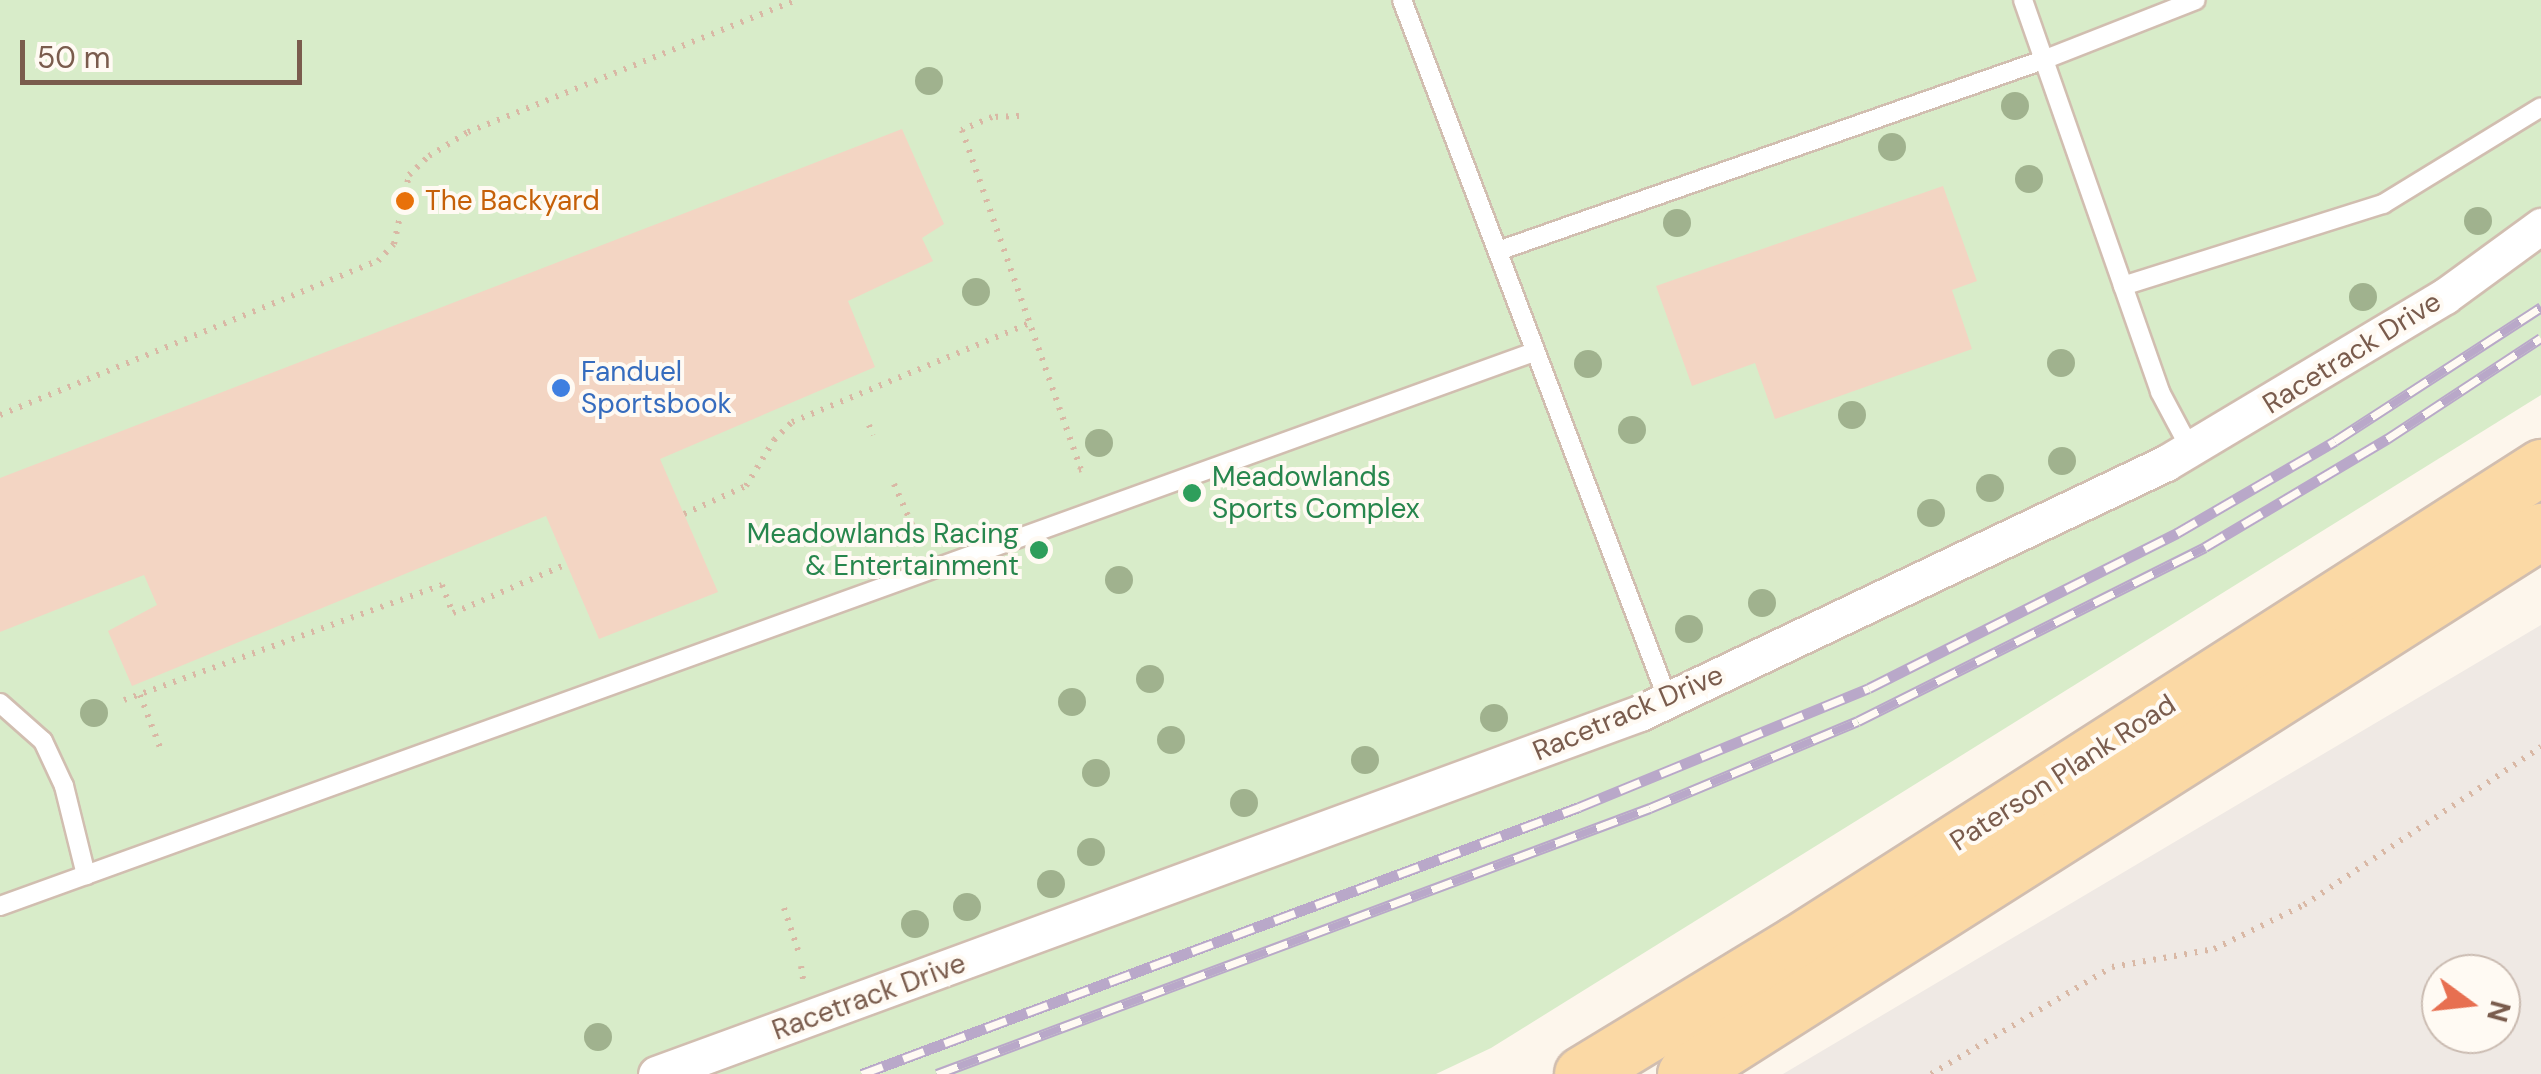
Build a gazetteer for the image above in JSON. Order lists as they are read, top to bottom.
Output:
{
  "streets": {
    "main road": ["Paterson Plank Road"],
    "street": ["Racetrack Drive"]
  },
  "places": [
    "The Backyard",
    "Fanduel Sportsbook",
    "Meadowlands Sports Complex",
    "Meadowlands Racing & Entertainment"
  ],
  "scale_bar": "50 m",
  "north": "right"
}
